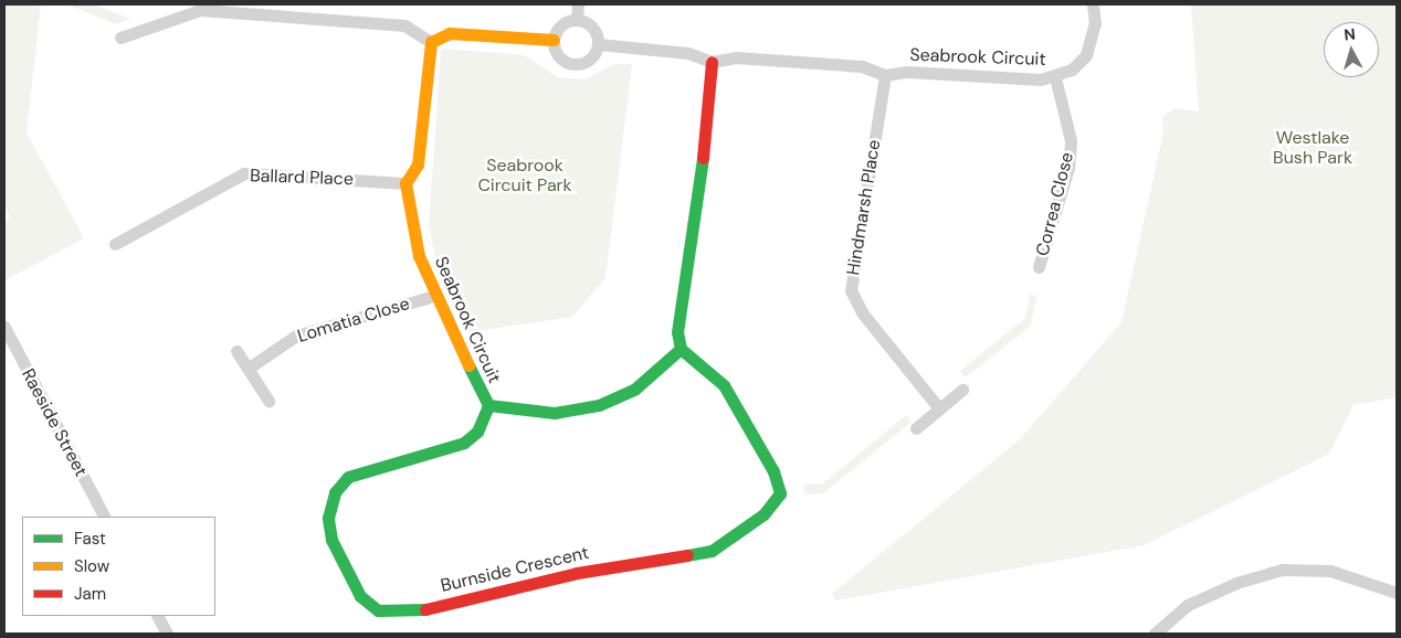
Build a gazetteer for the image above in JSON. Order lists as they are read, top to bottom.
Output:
{
  "streets": {
    "street": [
      "Seabrook Circuit",
      "Ballard Place",
      "Correa Close",
      "Hindmarsh Place",
      "Lomatia Close",
      "Raeside Street",
      "Burnside Crescent"
    ]
  },
  "crossings": [
    ["Seabrook Circuit", "Ballard Place"],
    ["Seabrook Circuit", "Correa Close"],
    ["Seabrook Circuit", "Hindmarsh Place"],
    ["Seabrook Circuit", "Lomatia Close"],
    ["Seabrook Circuit", "Burnside Crescent"]
  ],
  "parks": ["Westlake Bush Park", "Seabrook Circuit Park"],
  "legend": ["Fast", "Slow", "Jam"],
  "north": "top"
}
